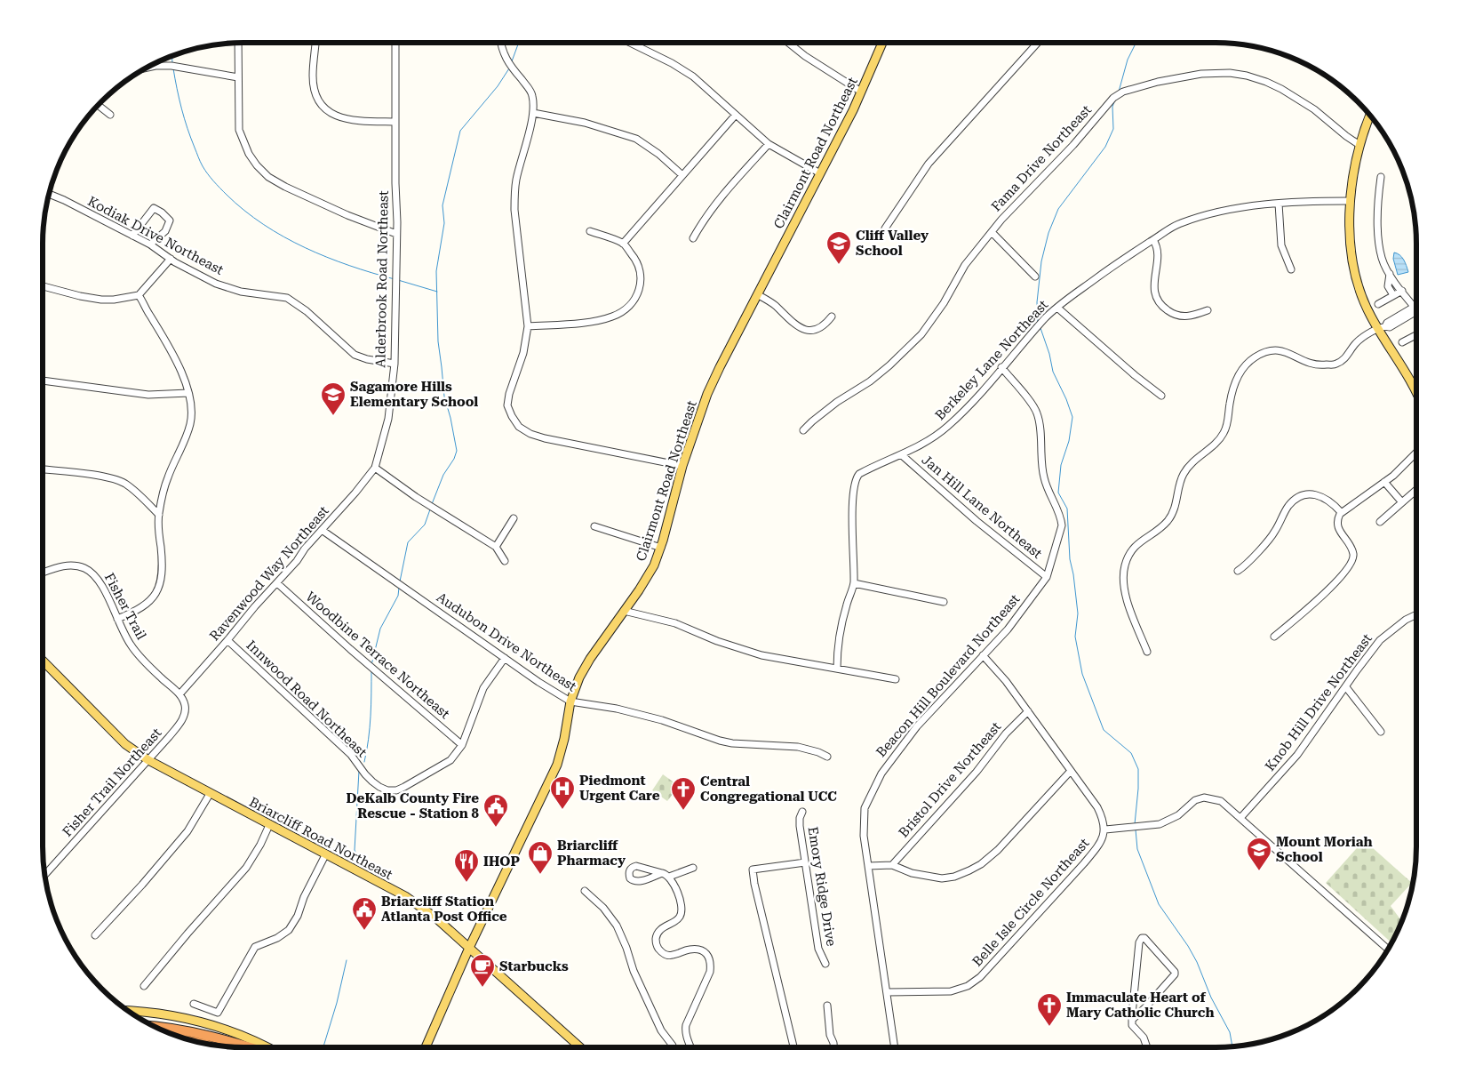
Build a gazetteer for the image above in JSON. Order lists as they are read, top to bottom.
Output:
{
  "streets": {
    "main road": ["Clairmont Road Northeast", "Briarcliff Road Northeast"],
    "street": [
      "Fama Drive Northeast",
      "Kodiak Drive Northeast",
      "Alderbrook Road Northeast",
      "Berkeley Lane Northeast",
      "Jan Hill Lane Northeast",
      "Ravenwood Way Northeast",
      "Fisher Trail",
      "Audubon Drive Northeast",
      "Woodbine Terrace Northeast",
      "Beacon Hill Boulevard Northeast",
      "Innwood Road Northeast",
      "Knob Hill Drive Northeast",
      "Bristol Drive Northeast",
      "Fisher Trail Northeast",
      "Emory Ridge Drive",
      "Belle Isle Circle Northeast"
    ]
  },
  "crossings": [
    ["Clairmont Road Northeast", "Audubon Drive Northeast"],
    ["Clairmont Road Northeast", "Briarcliff Road Northeast"],
    ["Kodiak Drive Northeast", "Alderbrook Road Northeast"],
    ["Alderbrook Road Northeast", "Ravenwood Way Northeast"],
    ["Berkeley Lane Northeast", "Jan Hill Lane Northeast"],
    ["Jan Hill Lane Northeast", "Beacon Hill Boulevard Northeast"],
    ["Ravenwood Way Northeast", "Fisher Trail"],
    ["Ravenwood Way Northeast", "Audubon Drive Northeast"],
    ["Ravenwood Way Northeast", "Woodbine Terrace Northeast"],
    ["Ravenwood Way Northeast", "Innwood Road Northeast"],
    ["Ravenwood Way Northeast", "Fisher Trail Northeast"],
    ["Fisher Trail", "Fisher Trail Northeast"],
    ["Audubon Drive Northeast", "Innwood Road Northeast"],
    ["Woodbine Terrace Northeast", "Innwood Road Northeast"],
    ["Beacon Hill Boulevard Northeast", "Belle Isle Circle Northeast"],
    ["Fisher Trail Northeast", "Briarcliff Road Northeast"]
  ],
  "places": {
    "school or university": ["Cliff Valley School", "Sagamore Hills Elementary School", "Mount Moriah School"],
    "hospital": ["Piedmont Urgent Care"],
    "church": ["Central Congregational UCC", "Immaculate Heart of Mary Catholic Church"],
    "public building": ["DeKalb County Fire Rescue - Station 8", "Briarcliff Station Atlanta Post Office"],
    "shop": ["Briarcliff Pharmacy"],
    "restaurant": ["IHOP"],
    "cafe": ["Starbucks"]
  }
}
